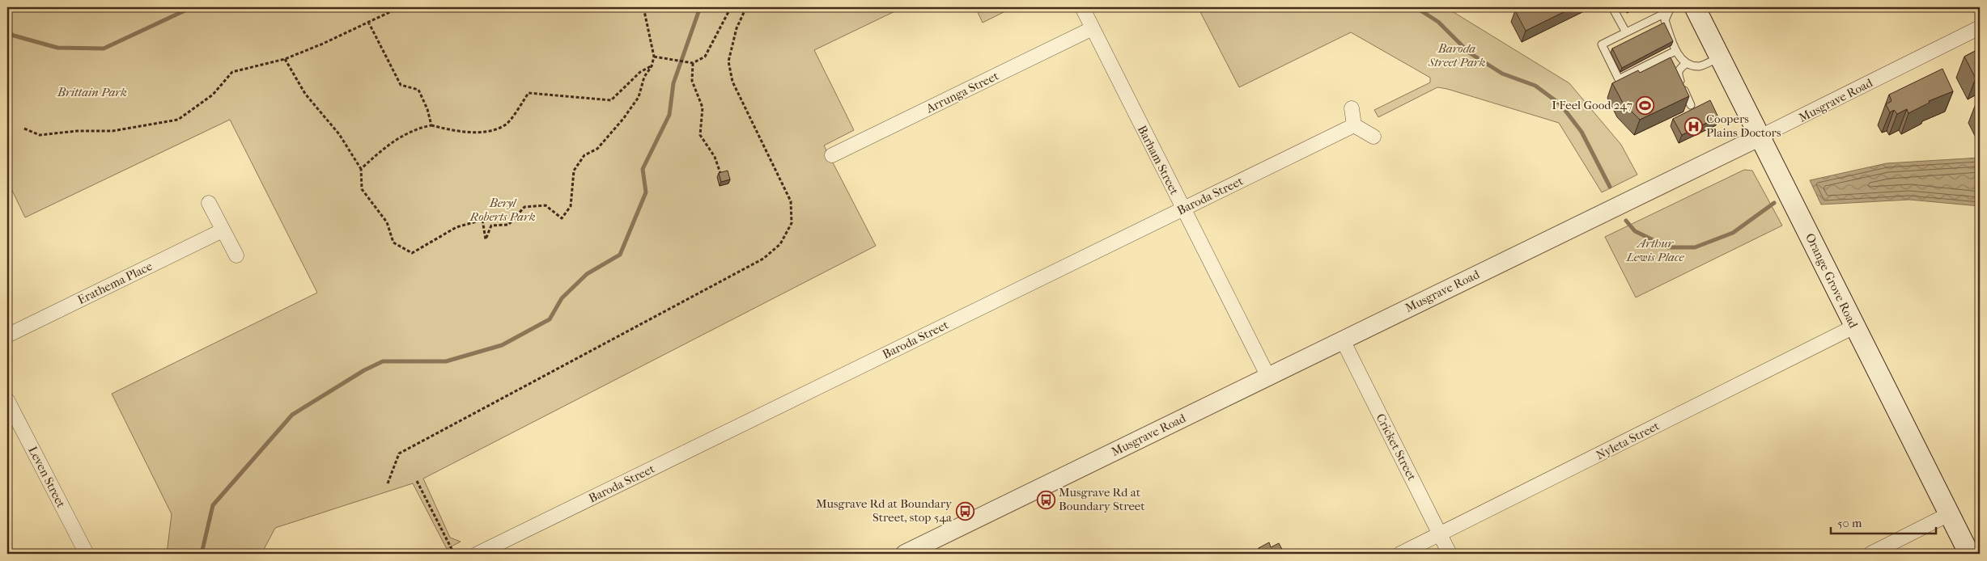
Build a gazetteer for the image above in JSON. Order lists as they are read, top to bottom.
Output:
{
  "streets": {
    "main road": ["Orange Grove Road"],
    "street": [
      "Arrunga Street",
      "Musgrave Road",
      "Barham Street",
      "Baroda Street",
      "Erathema Place",
      "Nyleta Street",
      "Cricket Street",
      "Leven Street"
    ]
  },
  "crossings": [
    ["Arrunga Street", "Barham Street"],
    ["Musgrave Road", "Barham Street"],
    ["Musgrave Road", "Orange Grove Road"],
    ["Musgrave Road", "Cricket Street"],
    ["Barham Street", "Baroda Street"],
    ["Orange Grove Road", "Nyleta Street"],
    ["Nyleta Street", "Cricket Street"]
  ],
  "parks": [
    "Baroda Street Park",
    "Brittain Park",
    "Beryl Roberts Park",
    "Arthur Lewis Place"
  ],
  "places": {
    "sports": ["I Feel Good 247"],
    "hospital": ["Coopers Plains Doctors"],
    "bus stop": ["Musgrave Rd at Boundary Street", "Musgrave Rd at Boundary Street, stop 54a"]
  },
  "scale_bar": "50 m"
}
